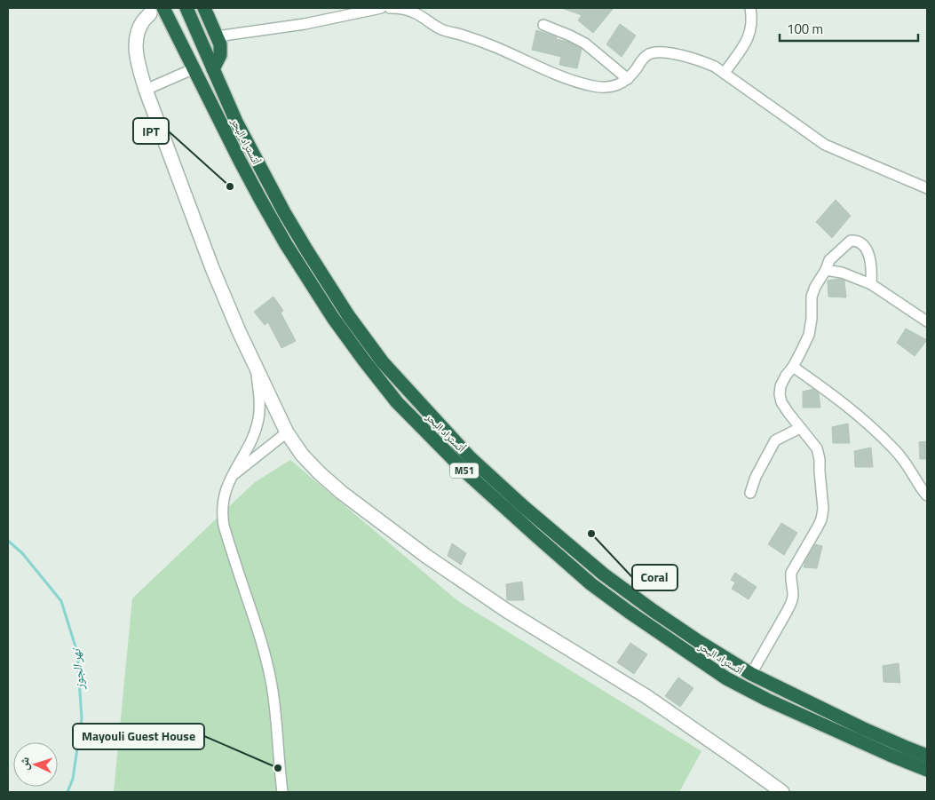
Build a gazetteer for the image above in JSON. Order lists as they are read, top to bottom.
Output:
{
  "streets": {
    "highway": ["أتستراد البحر", "M51"]
  },
  "water": ["نهر الجوز"],
  "places": ["IPT", "Coral", "Mayouli Guest House"],
  "scale_bar": "100 m",
  "north": "left"
}
